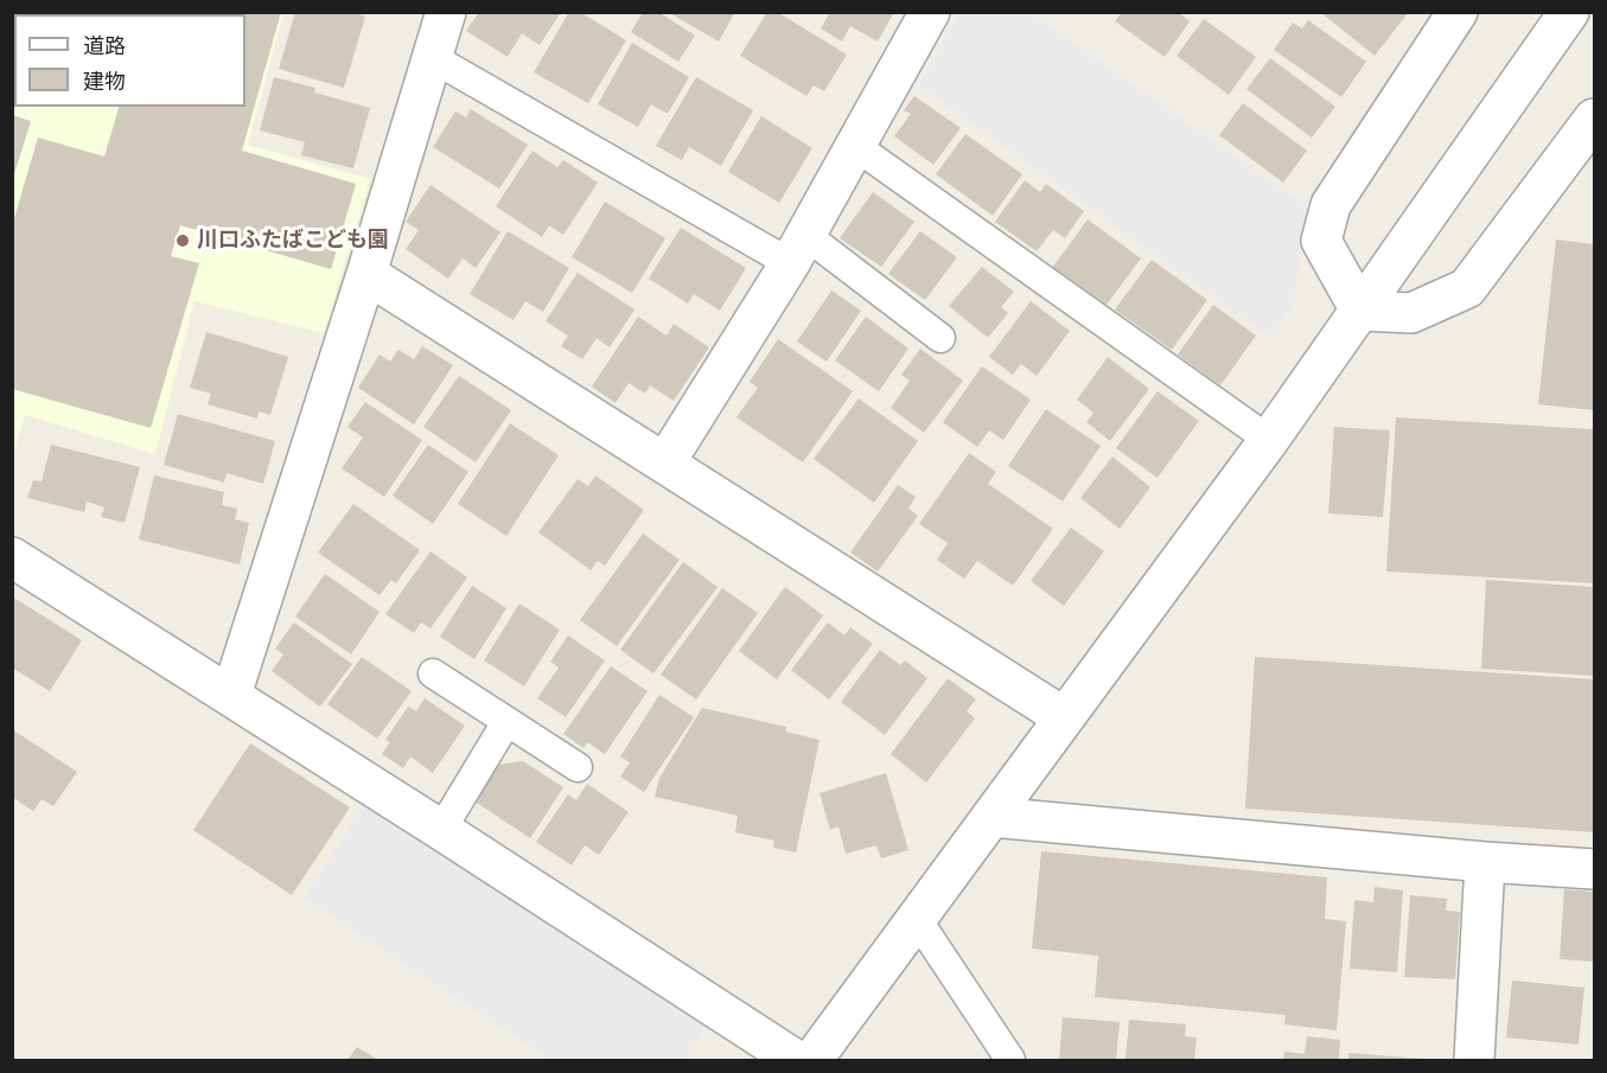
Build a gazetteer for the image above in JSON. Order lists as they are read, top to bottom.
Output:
{
  "places": ["川口ふたばこども園"],
  "legend": ["道路", "建物"]
}
